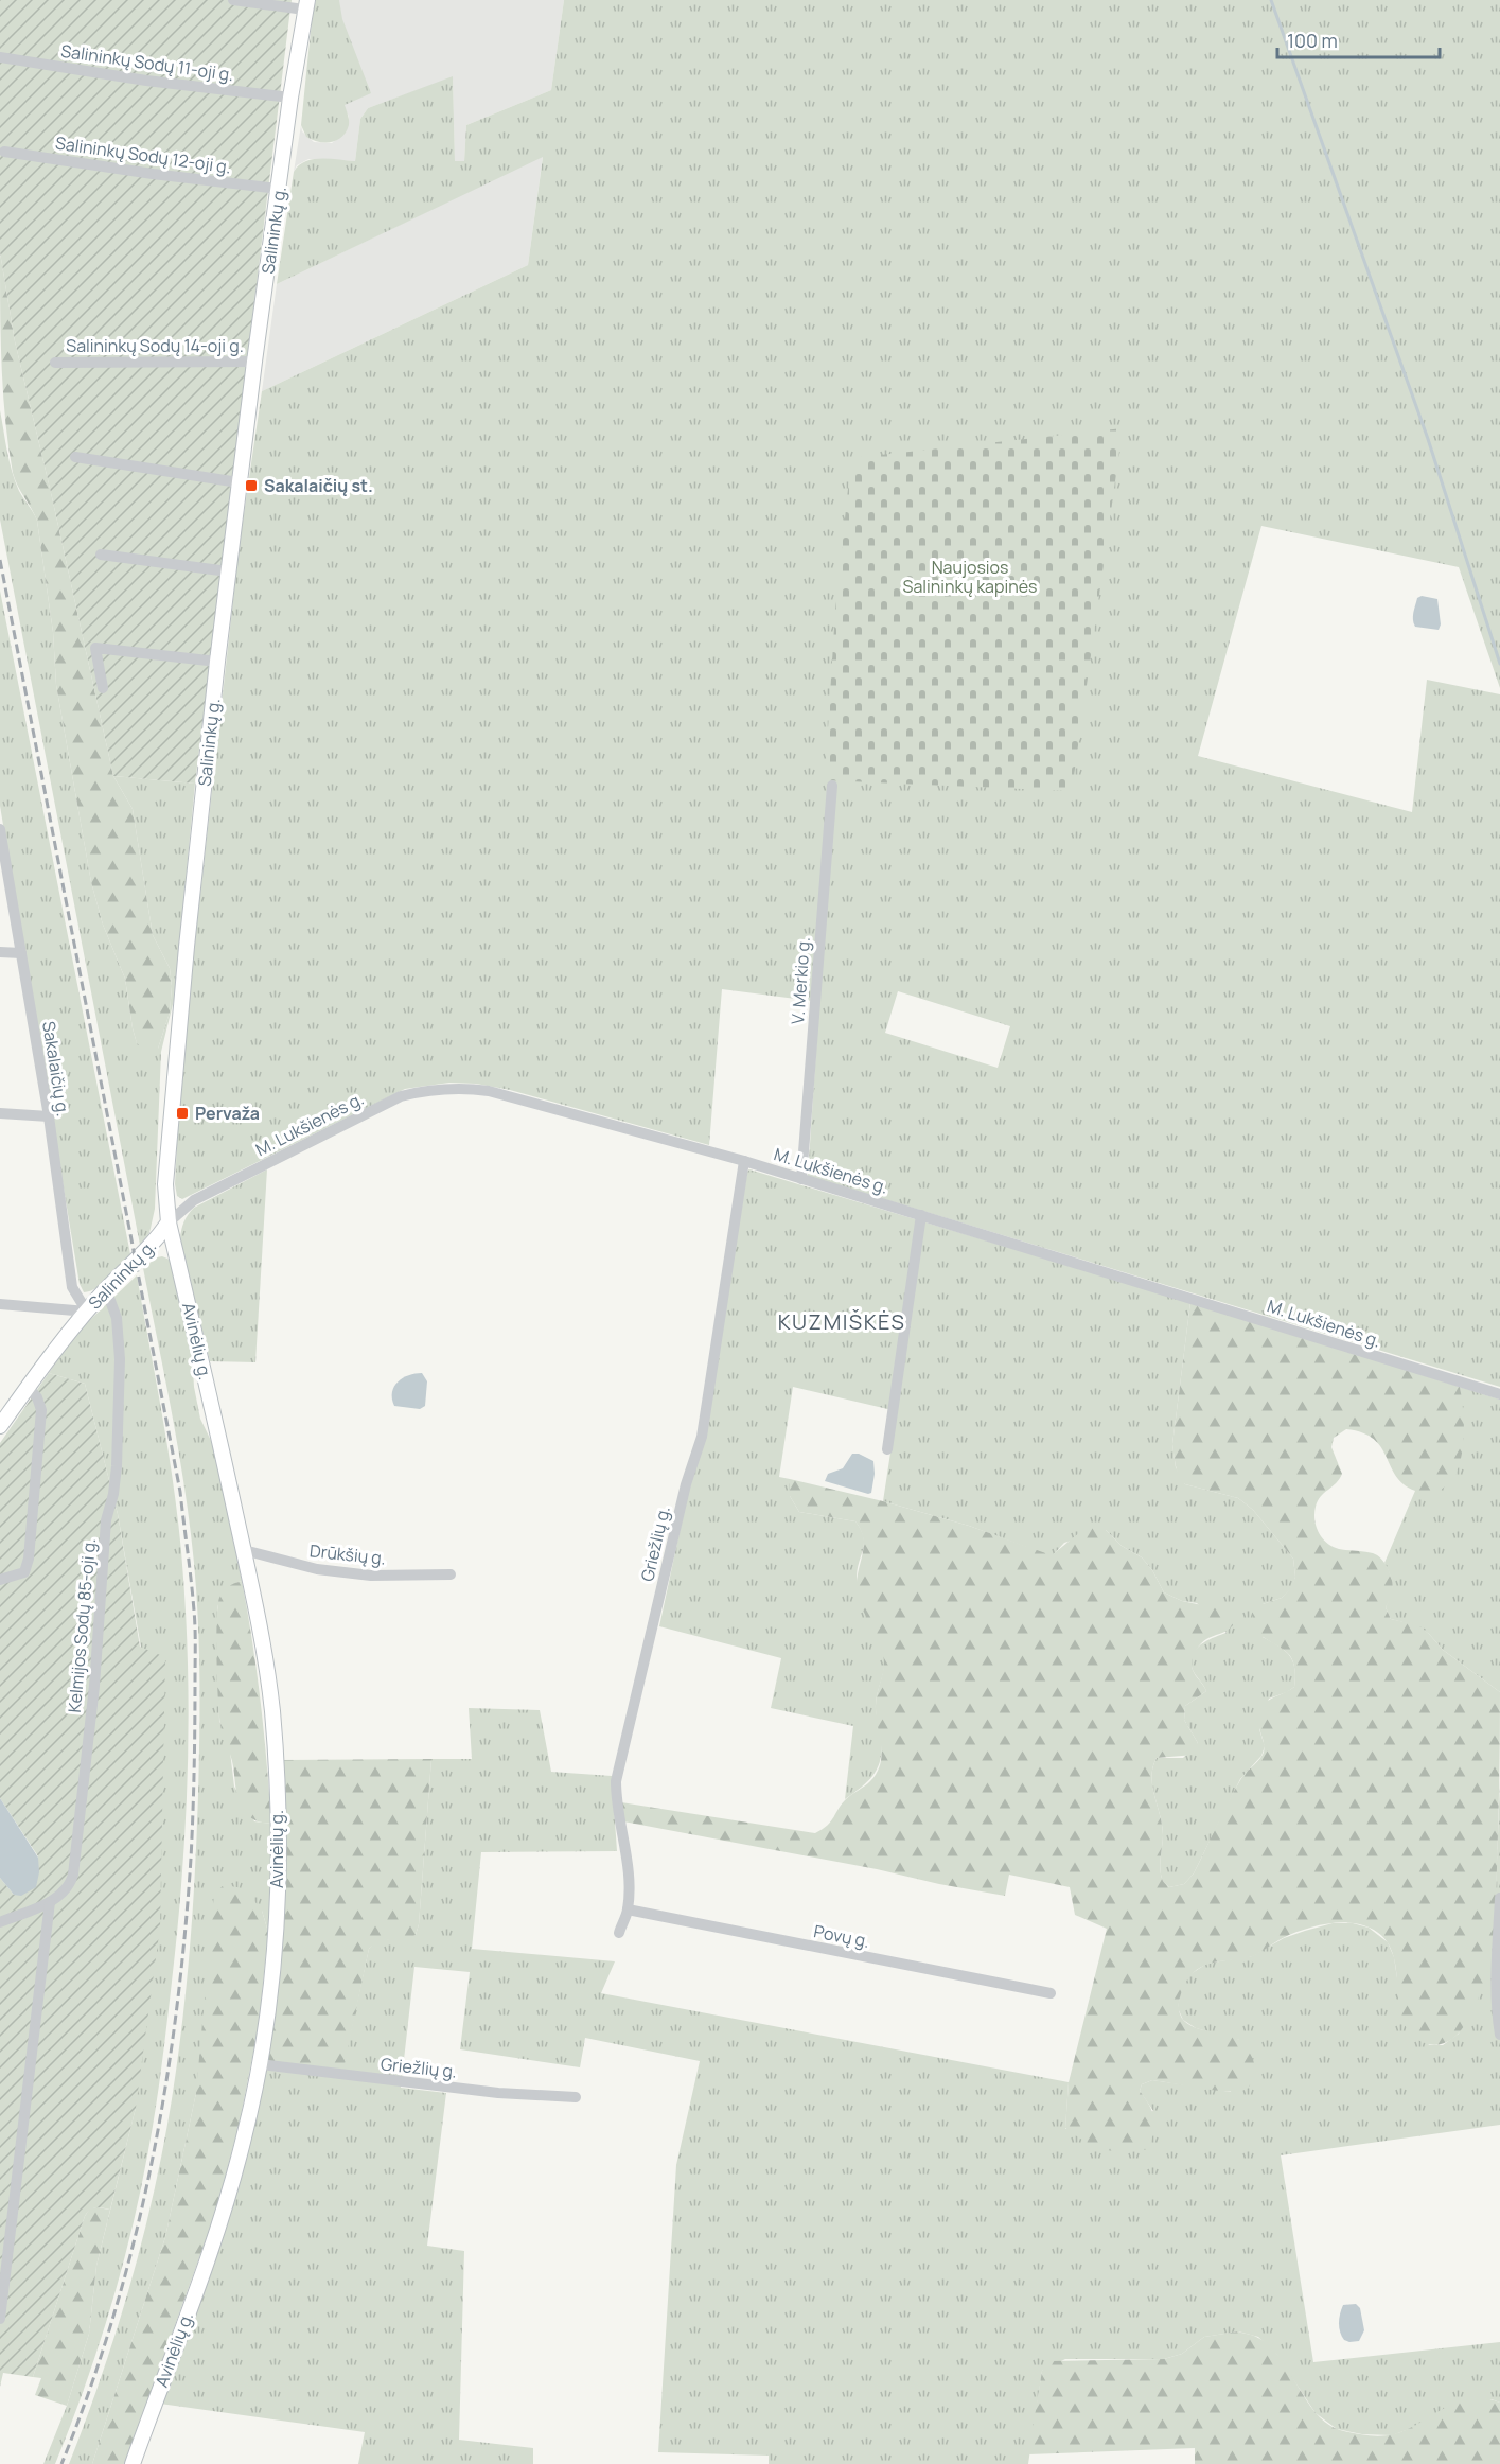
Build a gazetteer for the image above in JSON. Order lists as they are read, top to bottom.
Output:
{
  "streets": {
    "main road": ["Salininkų g.", "Avinėlių g."],
    "street": [
      "Salininkų Sodų 11-oji g.",
      "Salininkų Sodų 12-oji g.",
      "Salininkų Sodų 14-oji g.",
      "V. Merkio g.",
      "Sakalaičių g.",
      "M. Lukšienės g.",
      "Griežlių g.",
      "Drūkšių g.",
      "Kelmijos Sodų 85-oji g.",
      "Povų g."
    ]
  },
  "crossings": [
    ["Salininkų Sodų 11-oji g.", "Salininkų g."],
    ["Salininkų Sodų 12-oji g.", "Salininkų g."],
    ["Salininkų g.", "Salininkų Sodų 14-oji g."],
    ["Salininkų g.", "Sakalaičių g."],
    ["Salininkų g.", "M. Lukšienės g."],
    ["Salininkų g.", "Avinėlių g."],
    ["Salininkų g.", "Kelmijos Sodų 85-oji g."],
    ["V. Merkio g.", "M. Lukšienės g."],
    ["M. Lukšienės g.", "Avinėlių g."],
    ["M. Lukšienės g.", "Griežlių g."],
    ["Avinėlių g.", "Griežlių g."],
    ["Avinėlių g.", "Drūkšių g."],
    ["Griežlių g.", "Povų g."]
  ],
  "districts": ["KUZMIŠKĖS"],
  "parks": ["Naujosios Salininkų kapinės"],
  "places": {
    "transit": ["Sakalaičių st.", "Pervaža"]
  },
  "scale_bar": "100 m"
}
